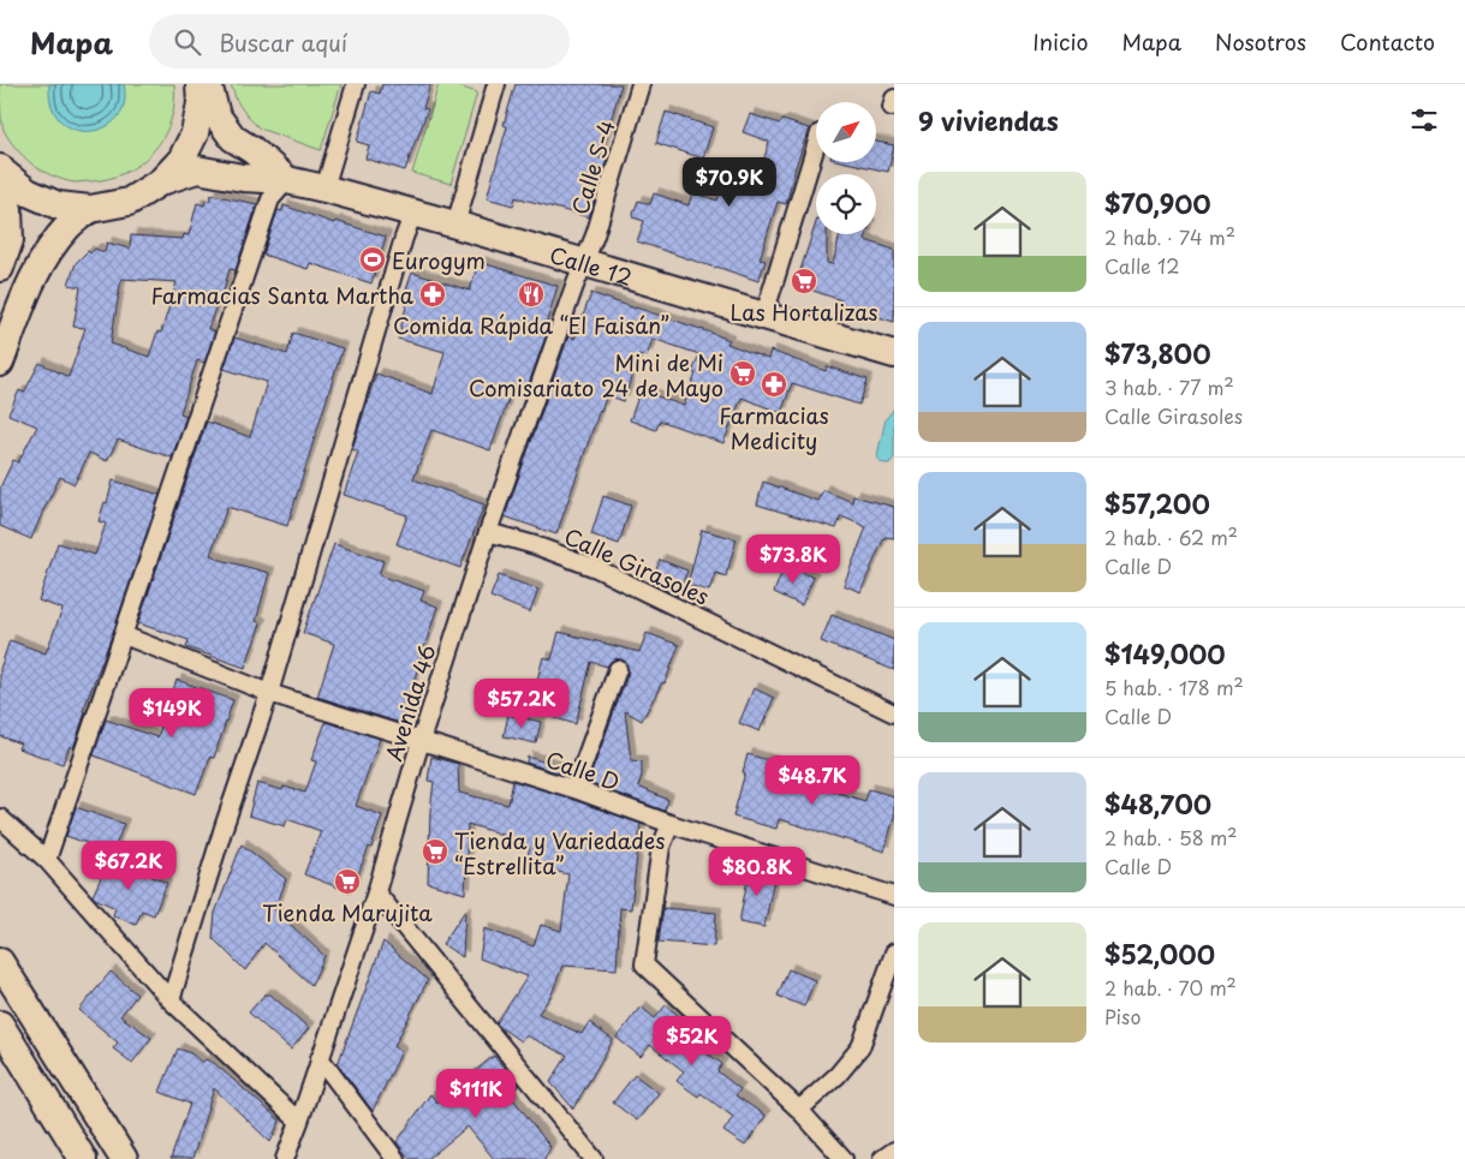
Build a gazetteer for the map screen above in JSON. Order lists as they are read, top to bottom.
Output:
{
  "streets": {
    "main road": ["Calle 12"],
    "street": [
      "Calle S-4",
      "Calle Girasoles",
      "Avenida 46",
      "Calle D"
    ]
  },
  "crossings": [
    ["Calle S-4", "Calle 12"],
    ["Calle S-4", "Avenida 46"],
    ["Calle 12", "Avenida 46"],
    ["Calle Girasoles", "Avenida 46"],
    ["Avenida 46", "Calle D"]
  ],
  "places": {
    "sports": ["Eurogym"],
    "supermarket": [
      "Las Hortalizas",
      "Mini de Mi Comisariato 24 de Mayo",
      "Tienda y Variedades “Estrellita”",
      "Tienda Marujita"
    ],
    "pharmacy": ["Farmacias Santa Martha", "Farmacias Medicity"],
    "restaurant": ["Comida Rápida “El Faisán”"]
  },
  "north": "top right",
  "page": {
    "header": "Mapa",
    "search": "Buscar aquí",
    "nav": [
      "Inicio",
      "Mapa",
      "Nosotros",
      "Contacto"
    ],
    "heading": "9 viviendas",
    "list": [
      {
        "name": "$70,900",
        "note": "2 hab. · 74 m² · Calle 12"
      },
      {
        "name": "$73,800",
        "note": "3 hab. · 77 m² · Calle Girasoles"
      },
      {
        "name": "$57,200",
        "note": "2 hab. · 62 m² · Calle D"
      },
      {
        "name": "$149,000",
        "note": "5 hab. · 178 m² · Calle D"
      },
      {
        "name": "$48,700",
        "note": "2 hab. · 58 m² · Calle D"
      },
      {
        "name": "$52,000",
        "note": "2 hab. · 70 m² · Piso"
      }
    ],
    "price": [
      "$70.9K",
      "$73.8K",
      "$57.2K",
      "$149K",
      "$48.7K",
      "$67.2K",
      "$80.8K",
      "$52K",
      "$111K"
    ]
  }
}
